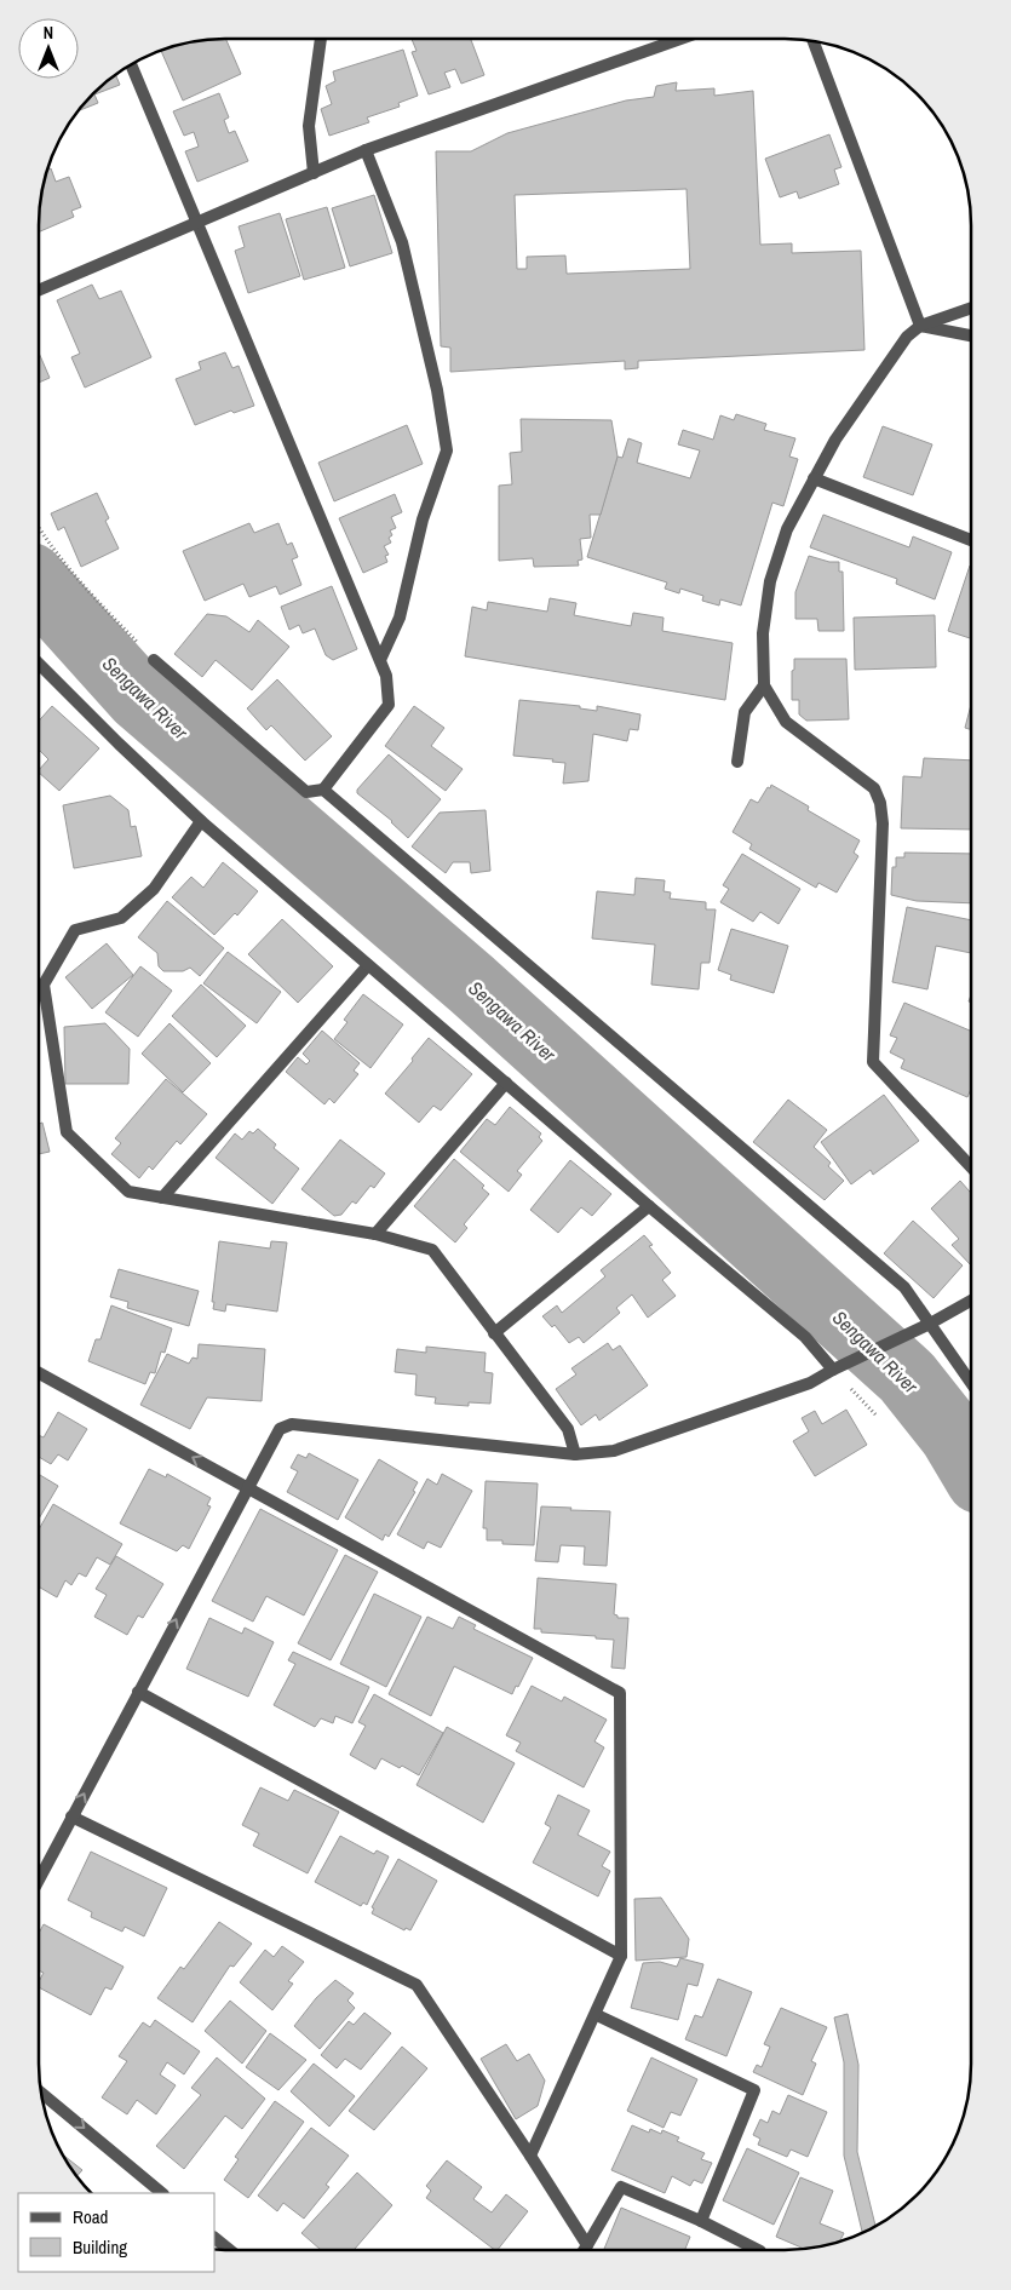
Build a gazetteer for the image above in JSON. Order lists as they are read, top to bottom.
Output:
{
  "water": ["Sengawa River"],
  "legend": ["Road", "Building"],
  "north": "top"
}
